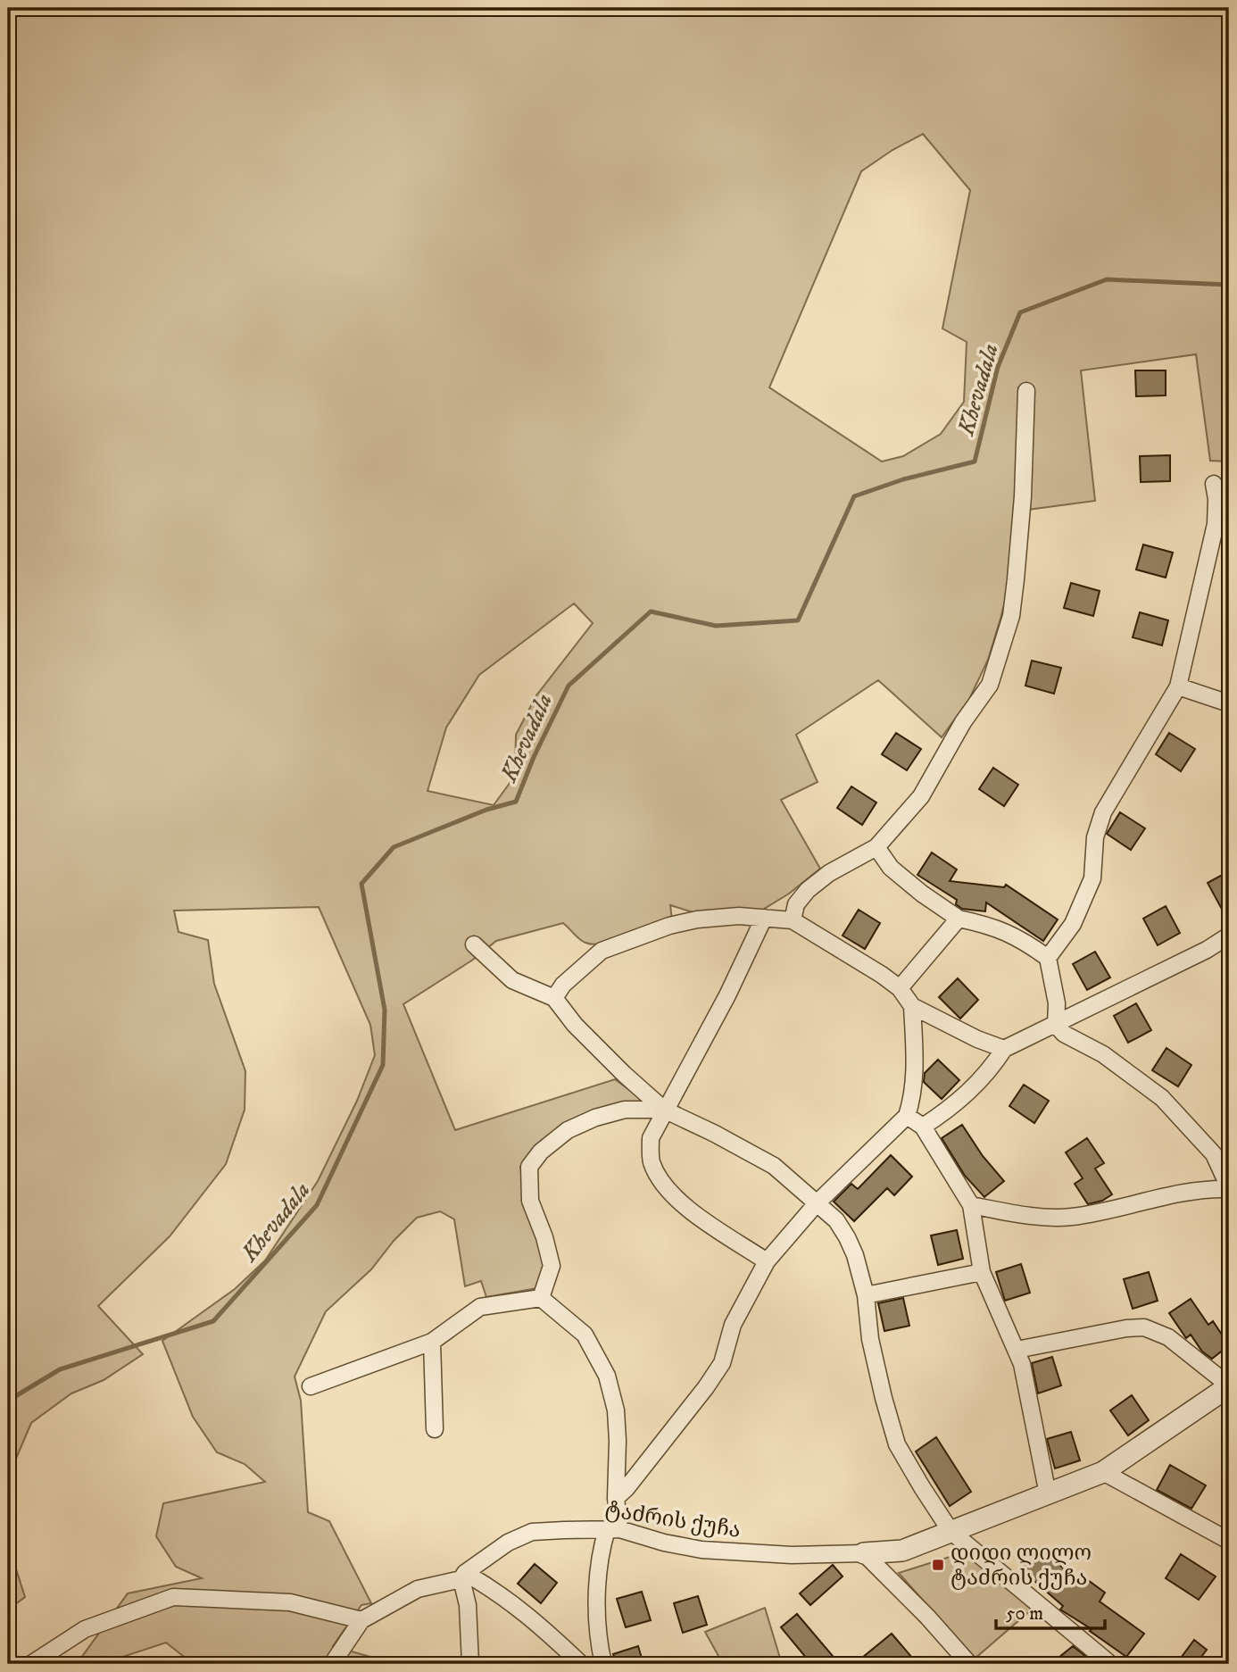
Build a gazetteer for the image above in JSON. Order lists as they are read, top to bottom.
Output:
{
  "streets": {
    "street": ["ტაძრის ქუჩა"]
  },
  "water": ["Khevadala"],
  "places": {
    "transit": ["დიდი ლილო ტაძრის ქუჩა"]
  },
  "scale_bar": "50 m"
}
